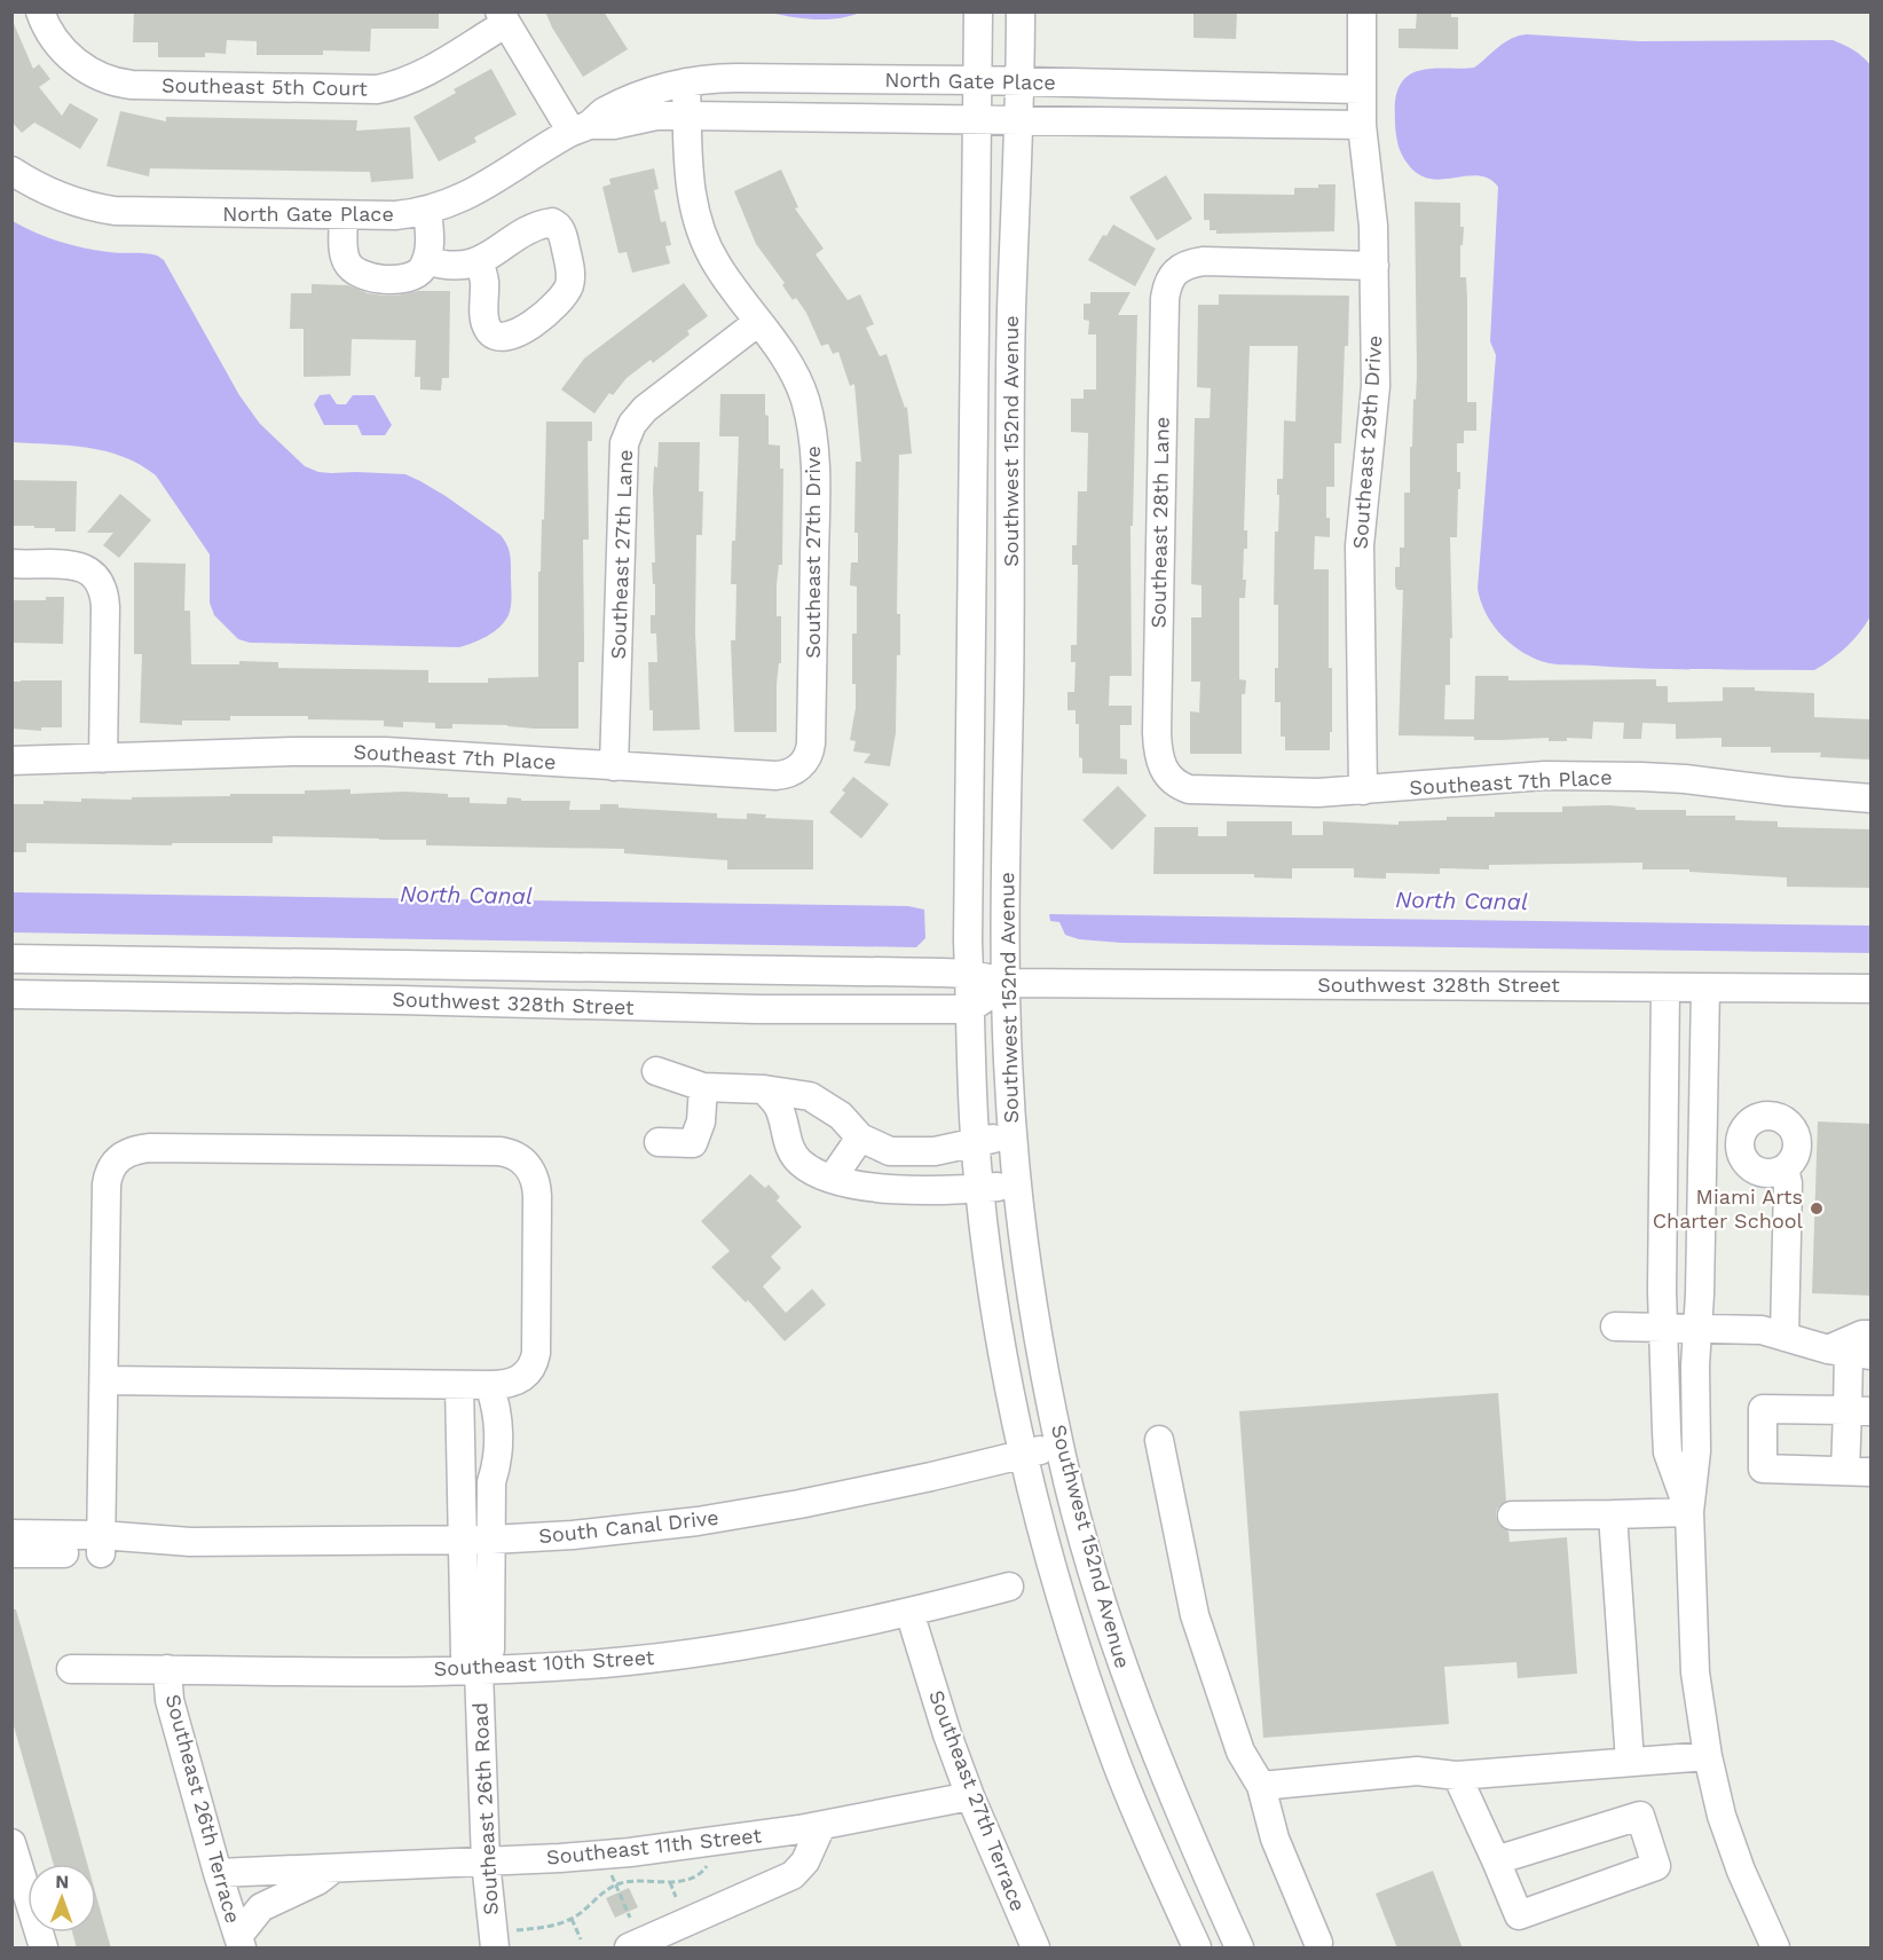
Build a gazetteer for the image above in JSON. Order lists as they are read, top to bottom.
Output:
{
  "streets": {
    "street": [
      "North Gate Place",
      "Southeast 5th Court",
      "Southwest 152nd Avenue",
      "Southeast 29th Drive",
      "Southeast 28th Lane",
      "Southeast 27th Drive",
      "Southeast 27th Lane",
      "Southeast 7th Place",
      "Southwest 328th Street",
      "South Canal Drive",
      "Southeast 10th Street",
      "Southeast 27th Terrace",
      "Southeast 26th Terrace",
      "Southeast 26th Road",
      "Southeast 11th Street"
    ]
  },
  "crossings": [
    ["North Gate Place", "Southwest 152nd Avenue"],
    ["North Gate Place", "Southeast 29th Drive"],
    ["North Gate Place", "Southeast 27th Drive"],
    ["Southwest 152nd Avenue", "Southwest 328th Street"],
    ["Southwest 152nd Avenue", "South Canal Drive"],
    ["Southeast 29th Drive", "Southeast 28th Lane"],
    ["Southeast 29th Drive", "Southeast 7th Place"],
    ["Southeast 28th Lane", "Southeast 7th Place"],
    ["Southeast 27th Drive", "Southeast 27th Lane"],
    ["Southeast 27th Drive", "Southeast 7th Place"],
    ["Southeast 27th Lane", "Southeast 7th Place"],
    ["South Canal Drive", "Southeast 26th Road"],
    ["Southeast 10th Street", "Southeast 27th Terrace"],
    ["Southeast 10th Street", "Southeast 26th Terrace"],
    ["Southeast 10th Street", "Southeast 26th Road"],
    ["Southeast 27th Terrace", "Southeast 11th Street"],
    ["Southeast 26th Terrace", "Southeast 11th Street"],
    ["Southeast 26th Road", "Southeast 11th Street"]
  ],
  "water": ["North Canal"],
  "places": ["Miami Arts Charter School"],
  "north": "top"
}
